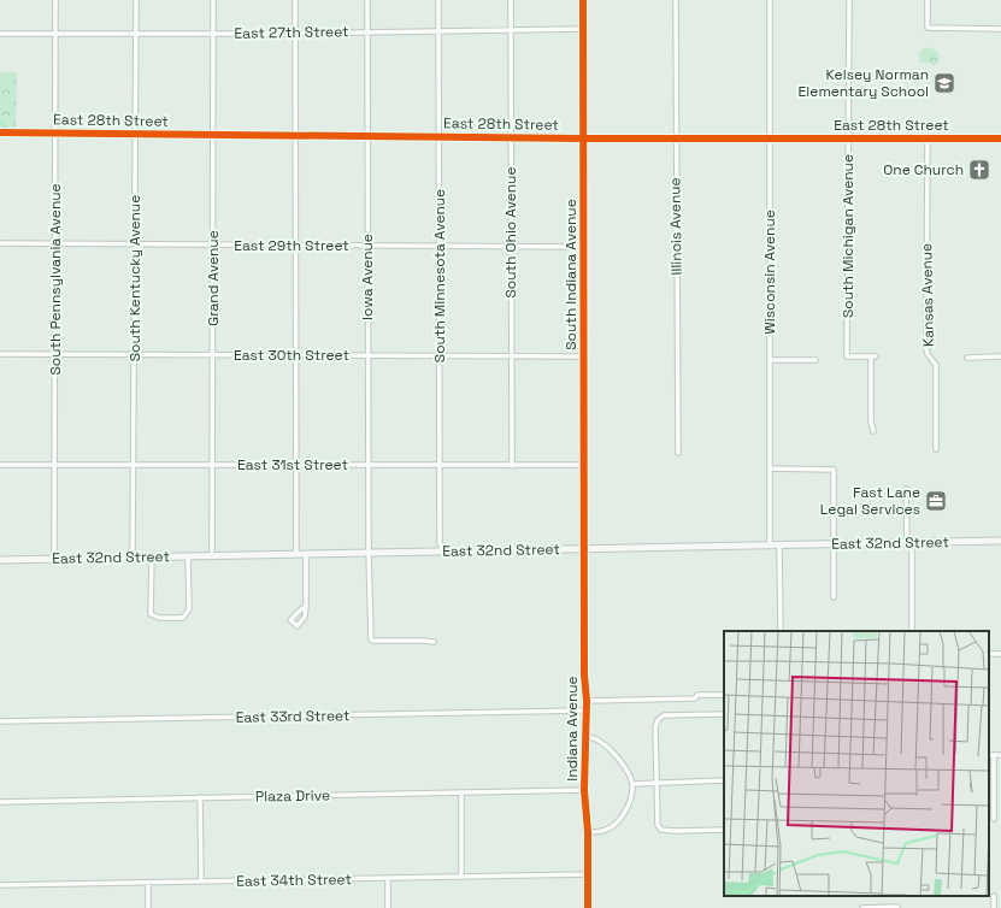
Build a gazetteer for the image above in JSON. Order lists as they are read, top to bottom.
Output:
{
  "streets": {
    "main road": ["East 32nd Street"],
    "street": [
      "East 27th Street",
      "East 28th Street",
      "Illinois Avenue",
      "South Ohio Avenue",
      "South Michigan Avenue",
      "East 29th Street",
      "Wisconsin Avenue",
      "South Indiana Avenue",
      "South Minnesota Avenue",
      "Iowa Avenue",
      "South Kentucky Avenue",
      "Grand Avenue",
      "South Pennsylvania Avenue",
      "Kansas Avenue",
      "East 30th Street",
      "East 31st Street",
      "East 33rd Street",
      "Indiana Avenue",
      "Plaza Drive",
      "East 34th Street"
    ]
  },
  "crossings": [
    ["East 27th Street", "South Ohio Avenue"],
    ["East 27th Street", "South Indiana Avenue"],
    ["East 27th Street", "South Minnesota Avenue"],
    ["East 27th Street", "Iowa Avenue"],
    ["East 27th Street", "South Kentucky Avenue"],
    ["East 27th Street", "Grand Avenue"],
    ["East 27th Street", "South Pennsylvania Avenue"],
    ["East 28th Street", "Illinois Avenue"],
    ["East 28th Street", "South Ohio Avenue"],
    ["East 28th Street", "South Michigan Avenue"],
    ["East 28th Street", "Wisconsin Avenue"],
    ["East 28th Street", "South Indiana Avenue"],
    ["East 28th Street", "South Minnesota Avenue"],
    ["East 28th Street", "Iowa Avenue"],
    ["East 28th Street", "South Kentucky Avenue"],
    ["East 28th Street", "Grand Avenue"],
    ["East 28th Street", "South Pennsylvania Avenue"],
    ["East 28th Street", "Kansas Avenue"],
    ["South Ohio Avenue", "East 29th Street"],
    ["South Ohio Avenue", "East 30th Street"],
    ["South Ohio Avenue", "East 31st Street"],
    ["East 29th Street", "South Indiana Avenue"],
    ["East 29th Street", "South Minnesota Avenue"],
    ["East 29th Street", "Iowa Avenue"],
    ["East 29th Street", "South Kentucky Avenue"],
    ["East 29th Street", "Grand Avenue"],
    ["East 29th Street", "South Pennsylvania Avenue"],
    ["Wisconsin Avenue", "East 32nd Street"],
    ["South Indiana Avenue", "East 30th Street"],
    ["South Indiana Avenue", "East 31st Street"],
    ["South Indiana Avenue", "East 32nd Street"],
    ["South Indiana Avenue", "Indiana Avenue"],
    ["South Minnesota Avenue", "East 30th Street"],
    ["South Minnesota Avenue", "East 31st Street"],
    ["South Minnesota Avenue", "East 32nd Street"],
    ["Iowa Avenue", "East 30th Street"],
    ["Iowa Avenue", "East 31st Street"],
    ["Iowa Avenue", "East 32nd Street"],
    ["South Kentucky Avenue", "East 30th Street"],
    ["South Kentucky Avenue", "East 31st Street"],
    ["South Kentucky Avenue", "East 32nd Street"],
    ["Grand Avenue", "East 30th Street"],
    ["Grand Avenue", "East 31st Street"],
    ["Grand Avenue", "East 32nd Street"],
    ["South Pennsylvania Avenue", "East 30th Street"],
    ["South Pennsylvania Avenue", "East 31st Street"],
    ["South Pennsylvania Avenue", "East 32nd Street"],
    ["East 32nd Street", "Indiana Avenue"],
    ["East 33rd Street", "Indiana Avenue"],
    ["Indiana Avenue", "Plaza Drive"],
    ["Indiana Avenue", "East 34th Street"]
  ],
  "places": {
    "school or university": ["Kelsey Norman Elementary School"],
    "church": ["One Church"],
    "office": ["Fast Lane Legal Services"]
  }
}
